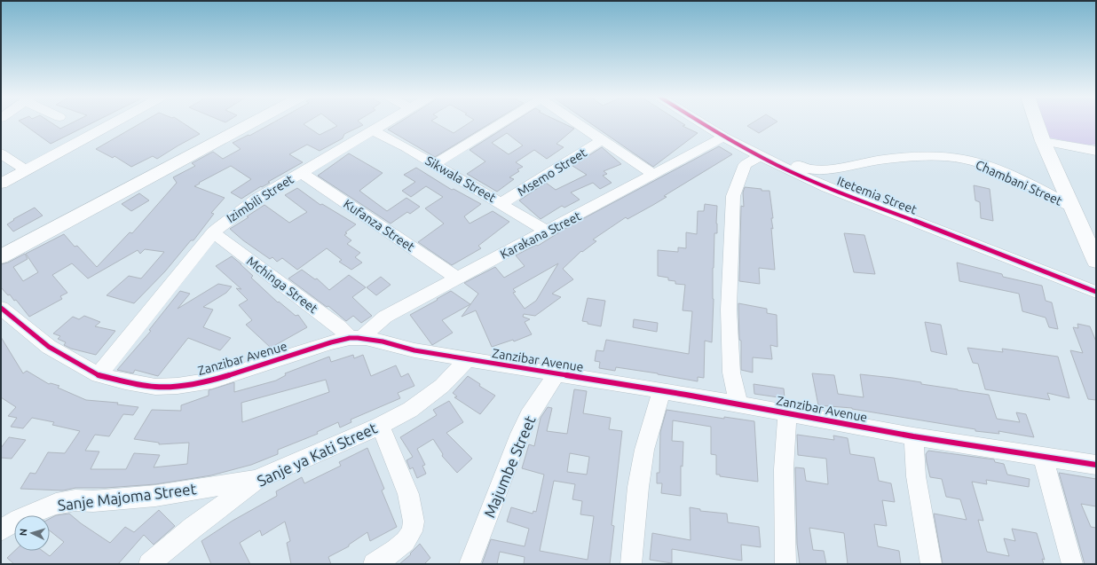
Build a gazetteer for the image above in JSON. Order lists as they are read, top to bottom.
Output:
{
  "streets": {
    "street": [
      "Msemo Street",
      "Sikwala Street",
      "Chambani Street",
      "Itetemia Street",
      "Izimbili Street",
      "Kufanza Street",
      "Karakana Street",
      "Mchinga Street",
      "Zanzibar Avenue",
      "Sanje ya Kati Street",
      "Majumbe Street",
      "Sanje Majoma Street"
    ]
  },
  "crossings": [
    ["Msemo Street", "Sikwala Street"],
    ["Sikwala Street", "Izimbili Street"],
    ["Sikwala Street", "Karakana Street"],
    ["Chambani Street", "Itetemia Street"],
    ["Itetemia Street", "Karakana Street"],
    ["Izimbili Street", "Kufanza Street"],
    ["Izimbili Street", "Mchinga Street"],
    ["Izimbili Street", "Zanzibar Avenue"],
    ["Kufanza Street", "Karakana Street"],
    ["Karakana Street", "Mchinga Street"],
    ["Karakana Street", "Zanzibar Avenue"],
    ["Mchinga Street", "Zanzibar Avenue"],
    ["Zanzibar Avenue", "Sanje ya Kati Street"],
    ["Zanzibar Avenue", "Majumbe Street"],
    ["Sanje ya Kati Street", "Sanje Majoma Street"]
  ],
  "north": "left"
}
